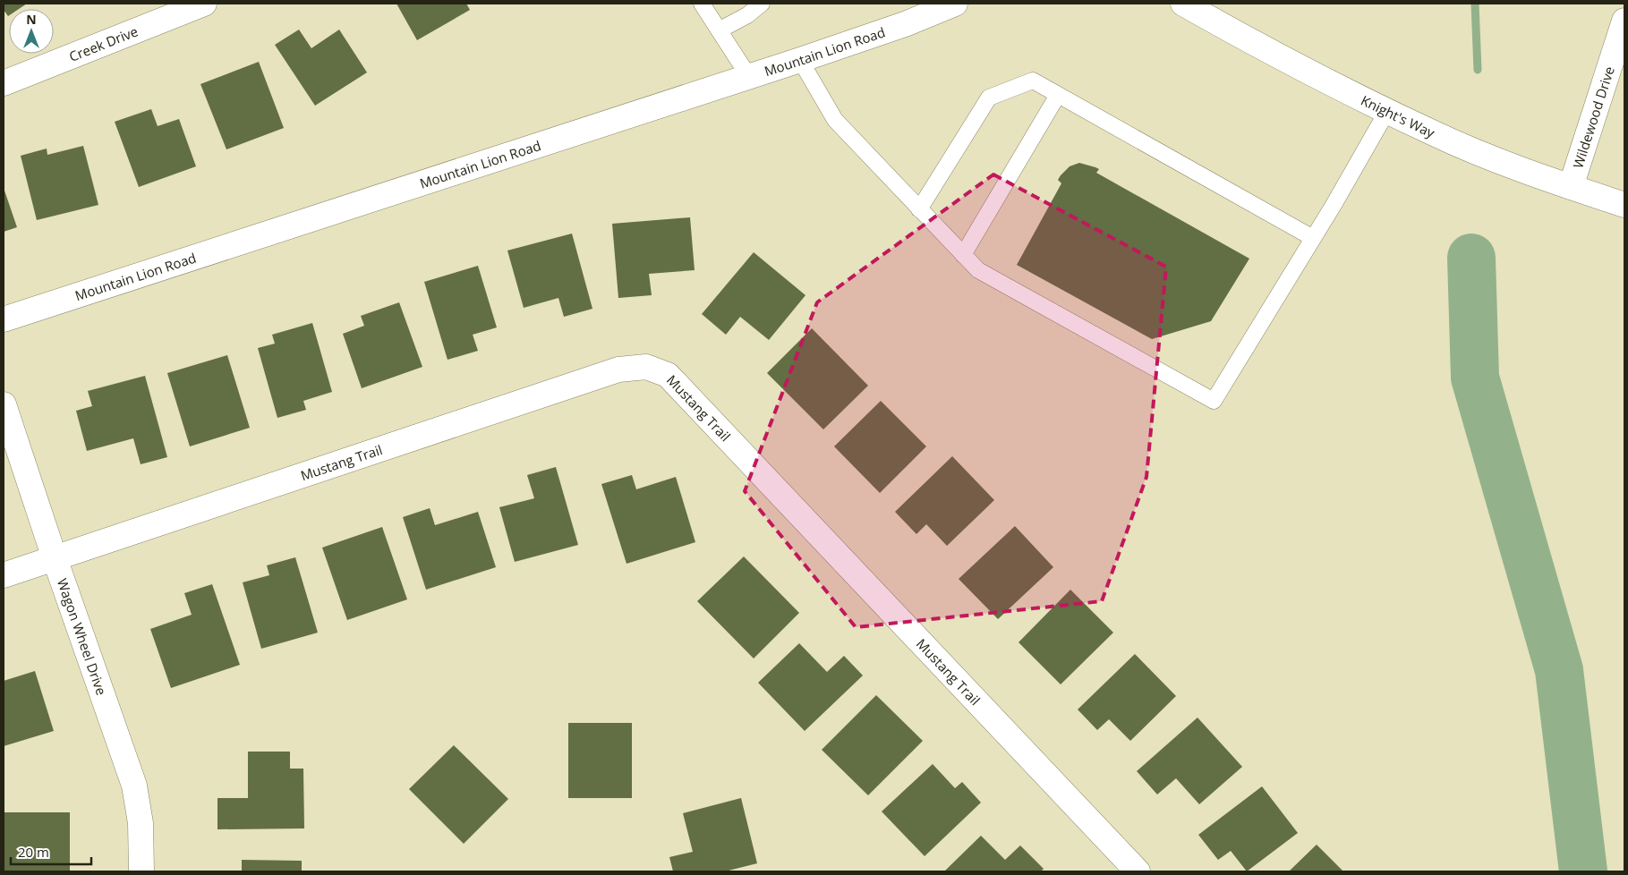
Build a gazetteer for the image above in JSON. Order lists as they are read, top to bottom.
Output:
{
  "streets": {
    "street": [
      "Creek Drive",
      "Mountain Lion Road",
      "Knight's Way",
      "Wildewood Drive",
      "Mustang Trail",
      "Wagon Wheel Drive"
    ]
  },
  "crossings": [
    ["Knight's Way", "Wildewood Drive"],
    ["Mustang Trail", "Wagon Wheel Drive"]
  ],
  "scale_bar": "20 m",
  "north": "top"
}
